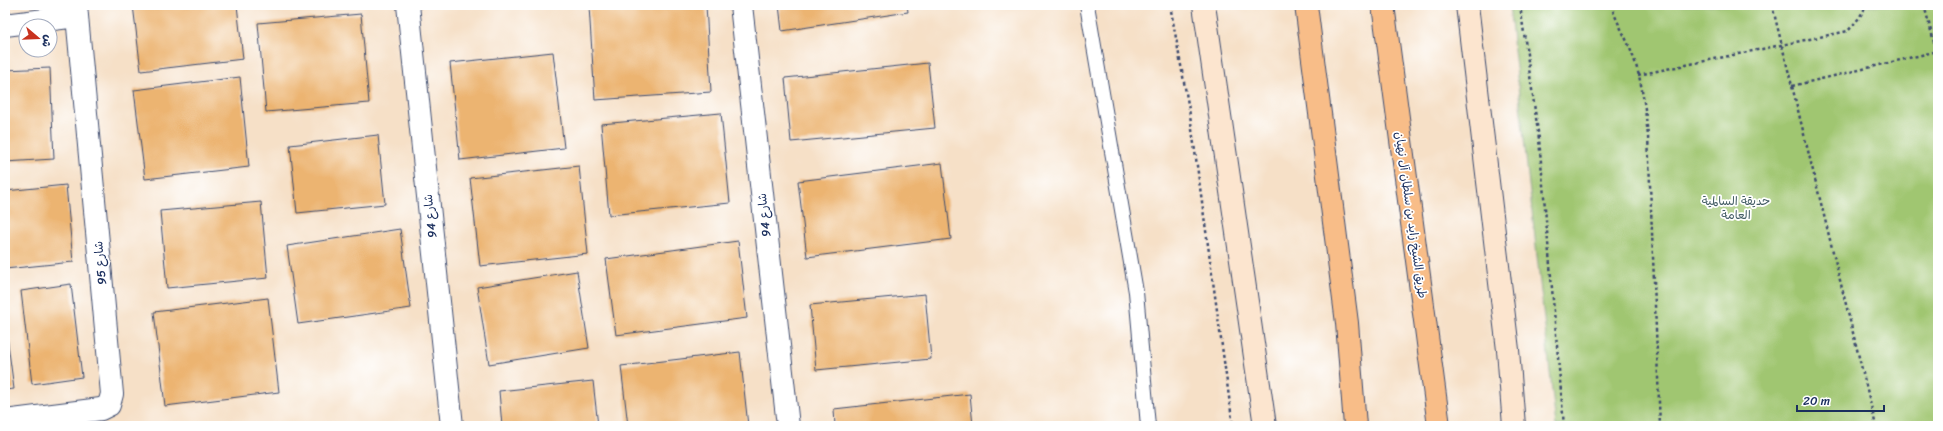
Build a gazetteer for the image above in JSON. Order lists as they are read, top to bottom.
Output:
{
  "streets": {
    "highway": ["طريق الشيخ زايد بن سلطان آل نهيان"],
    "street": ["شارع 94", "شارع 95"]
  },
  "parks": ["حديقة السالمية العامة"],
  "scale_bar": "20 m",
  "north": "right"
}
